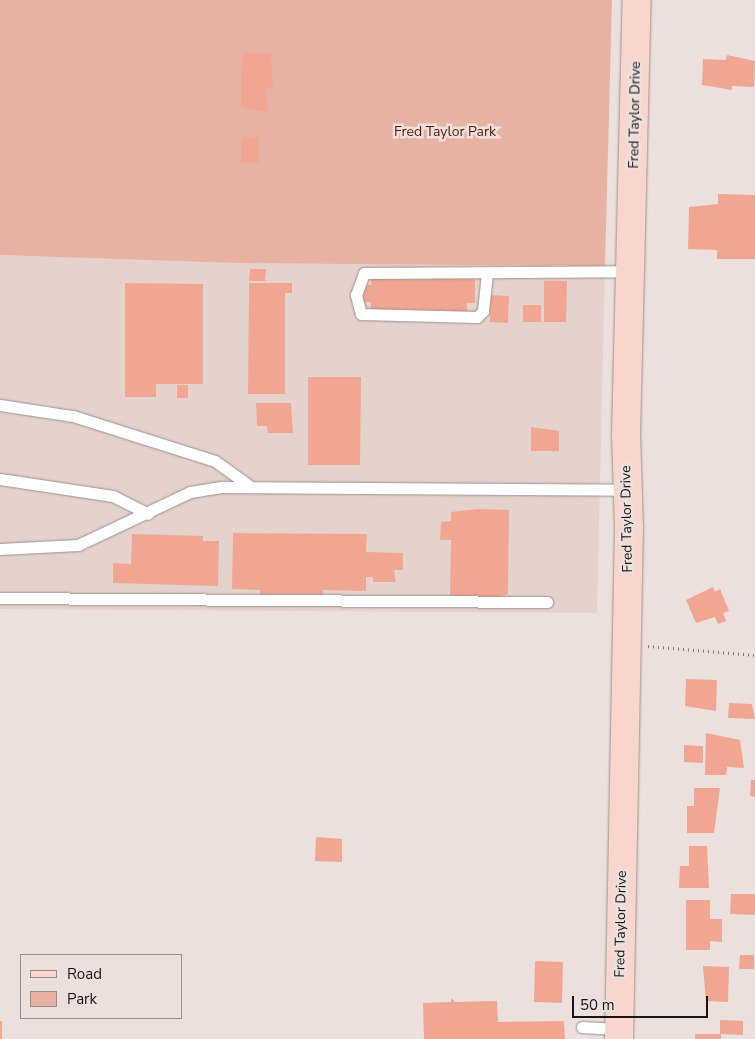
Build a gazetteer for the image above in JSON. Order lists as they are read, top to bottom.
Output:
{
  "streets": {
    "main road": ["Fred Taylor Drive"]
  },
  "parks": ["Fred Taylor Park"],
  "legend": ["Road", "Park"],
  "scale_bar": "50 m"
}
